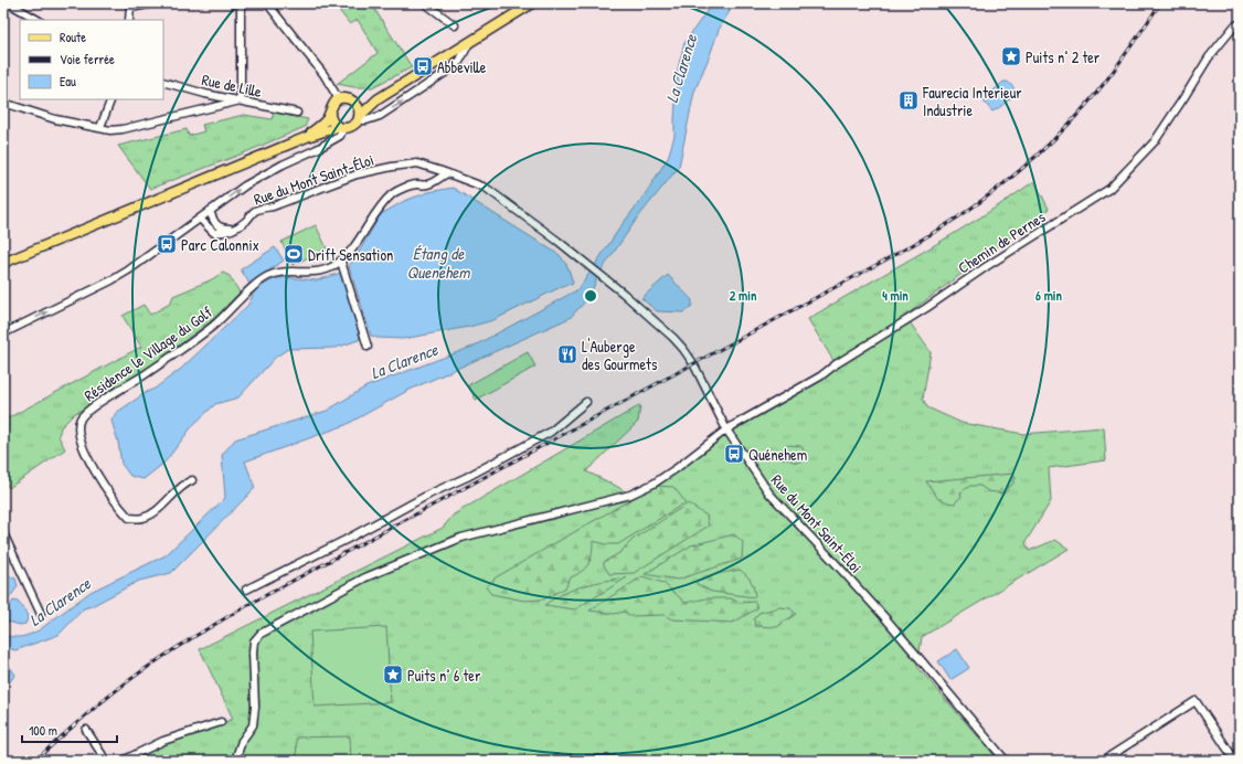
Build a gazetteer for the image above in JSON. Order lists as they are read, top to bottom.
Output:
{
  "streets": {
    "street": [
      "Rue de Lille",
      "Rue du Mont Saint-Éloi",
      "Chemin de Pernes",
      "Résidence le Village du Golf"
    ]
  },
  "crossings": [
    ["Rue du Mont Saint-Éloi", "Chemin de Pernes"],
    ["Rue du Mont Saint-Éloi", "Résidence le Village du Golf"]
  ],
  "water": ["La Clarence", "Étang de Quenehem"],
  "places": {
    "place": ["Puits n° 2 ter", "Puits n° 6 ter"],
    "bus stop": ["Abbeville", "Parc Calonnix", "Quénehem"],
    "building": ["Faurecia Interieur Industrie"],
    "sports": ["Drift Sensation"],
    "restaurant": ["L'Auberge des Gourmets"]
  },
  "legend": ["Route", "Voie ferrée", "Eau"],
  "scale_bar": "100 m",
  "rings": ["2 min", "4 min", "6 min"]
}
